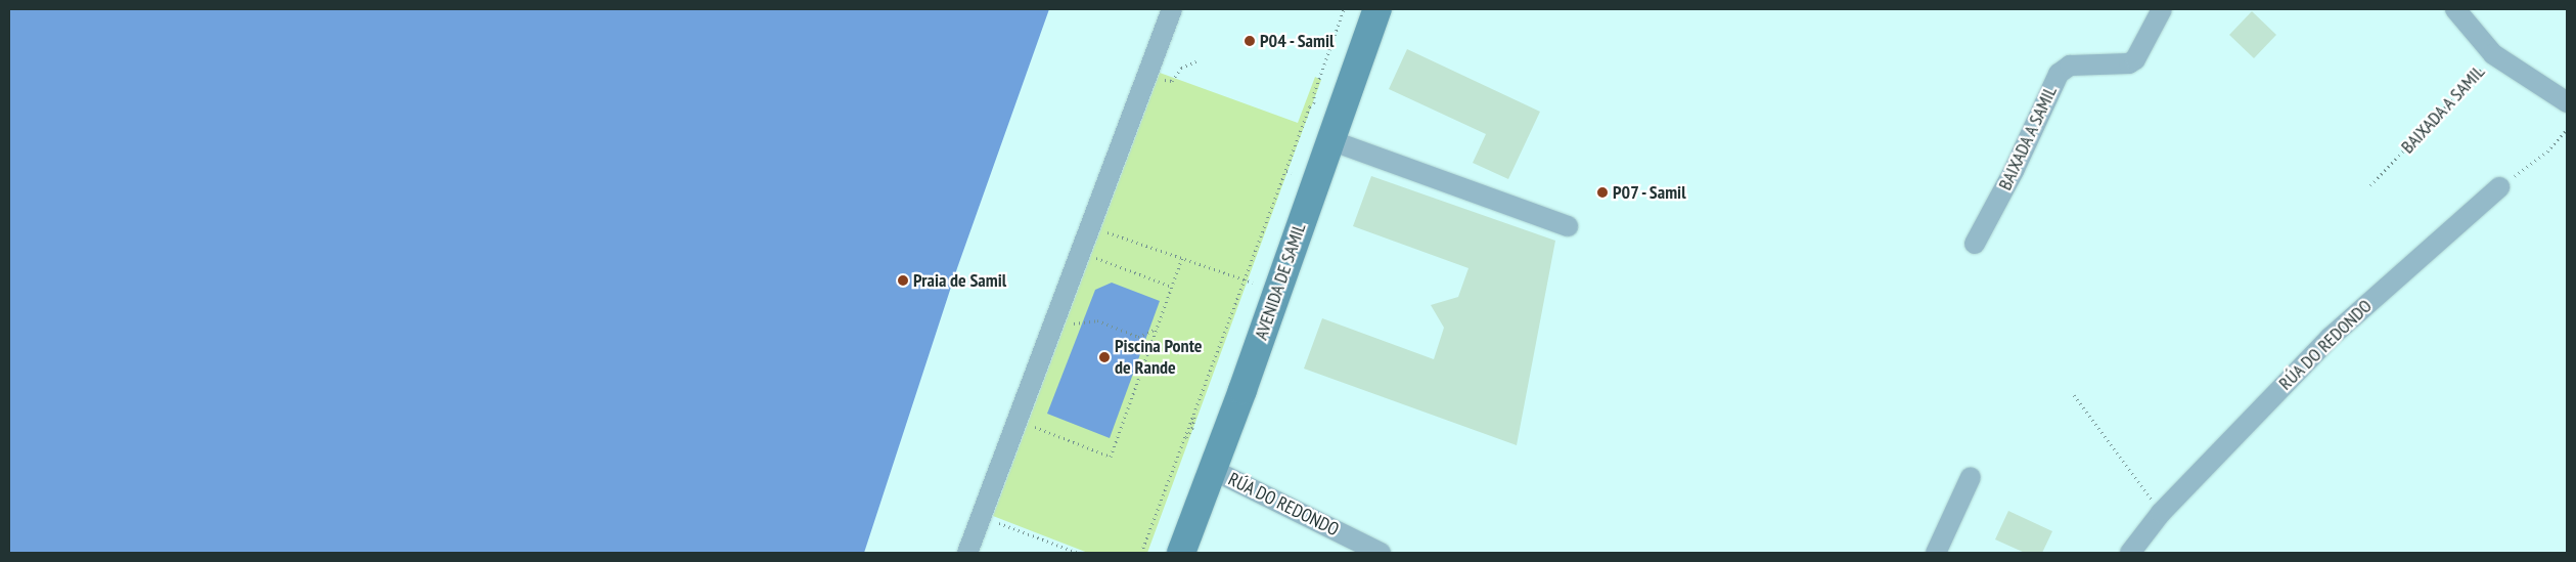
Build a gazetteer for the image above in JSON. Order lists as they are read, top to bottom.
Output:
{
  "streets": {
    "main road": ["AVENIDA DE SAMIL"],
    "street": ["BAIXADA A SAMIL", "RÚA DO REDONDO"]
  },
  "crossings": [
    ["AVENIDA DE SAMIL", "RÚA DO REDONDO"]
  ],
  "places": [
    "P04 - Samil",
    "P07 - Samil",
    "Praia de Samil",
    "Piscina Ponte de Rande"
  ]
}
